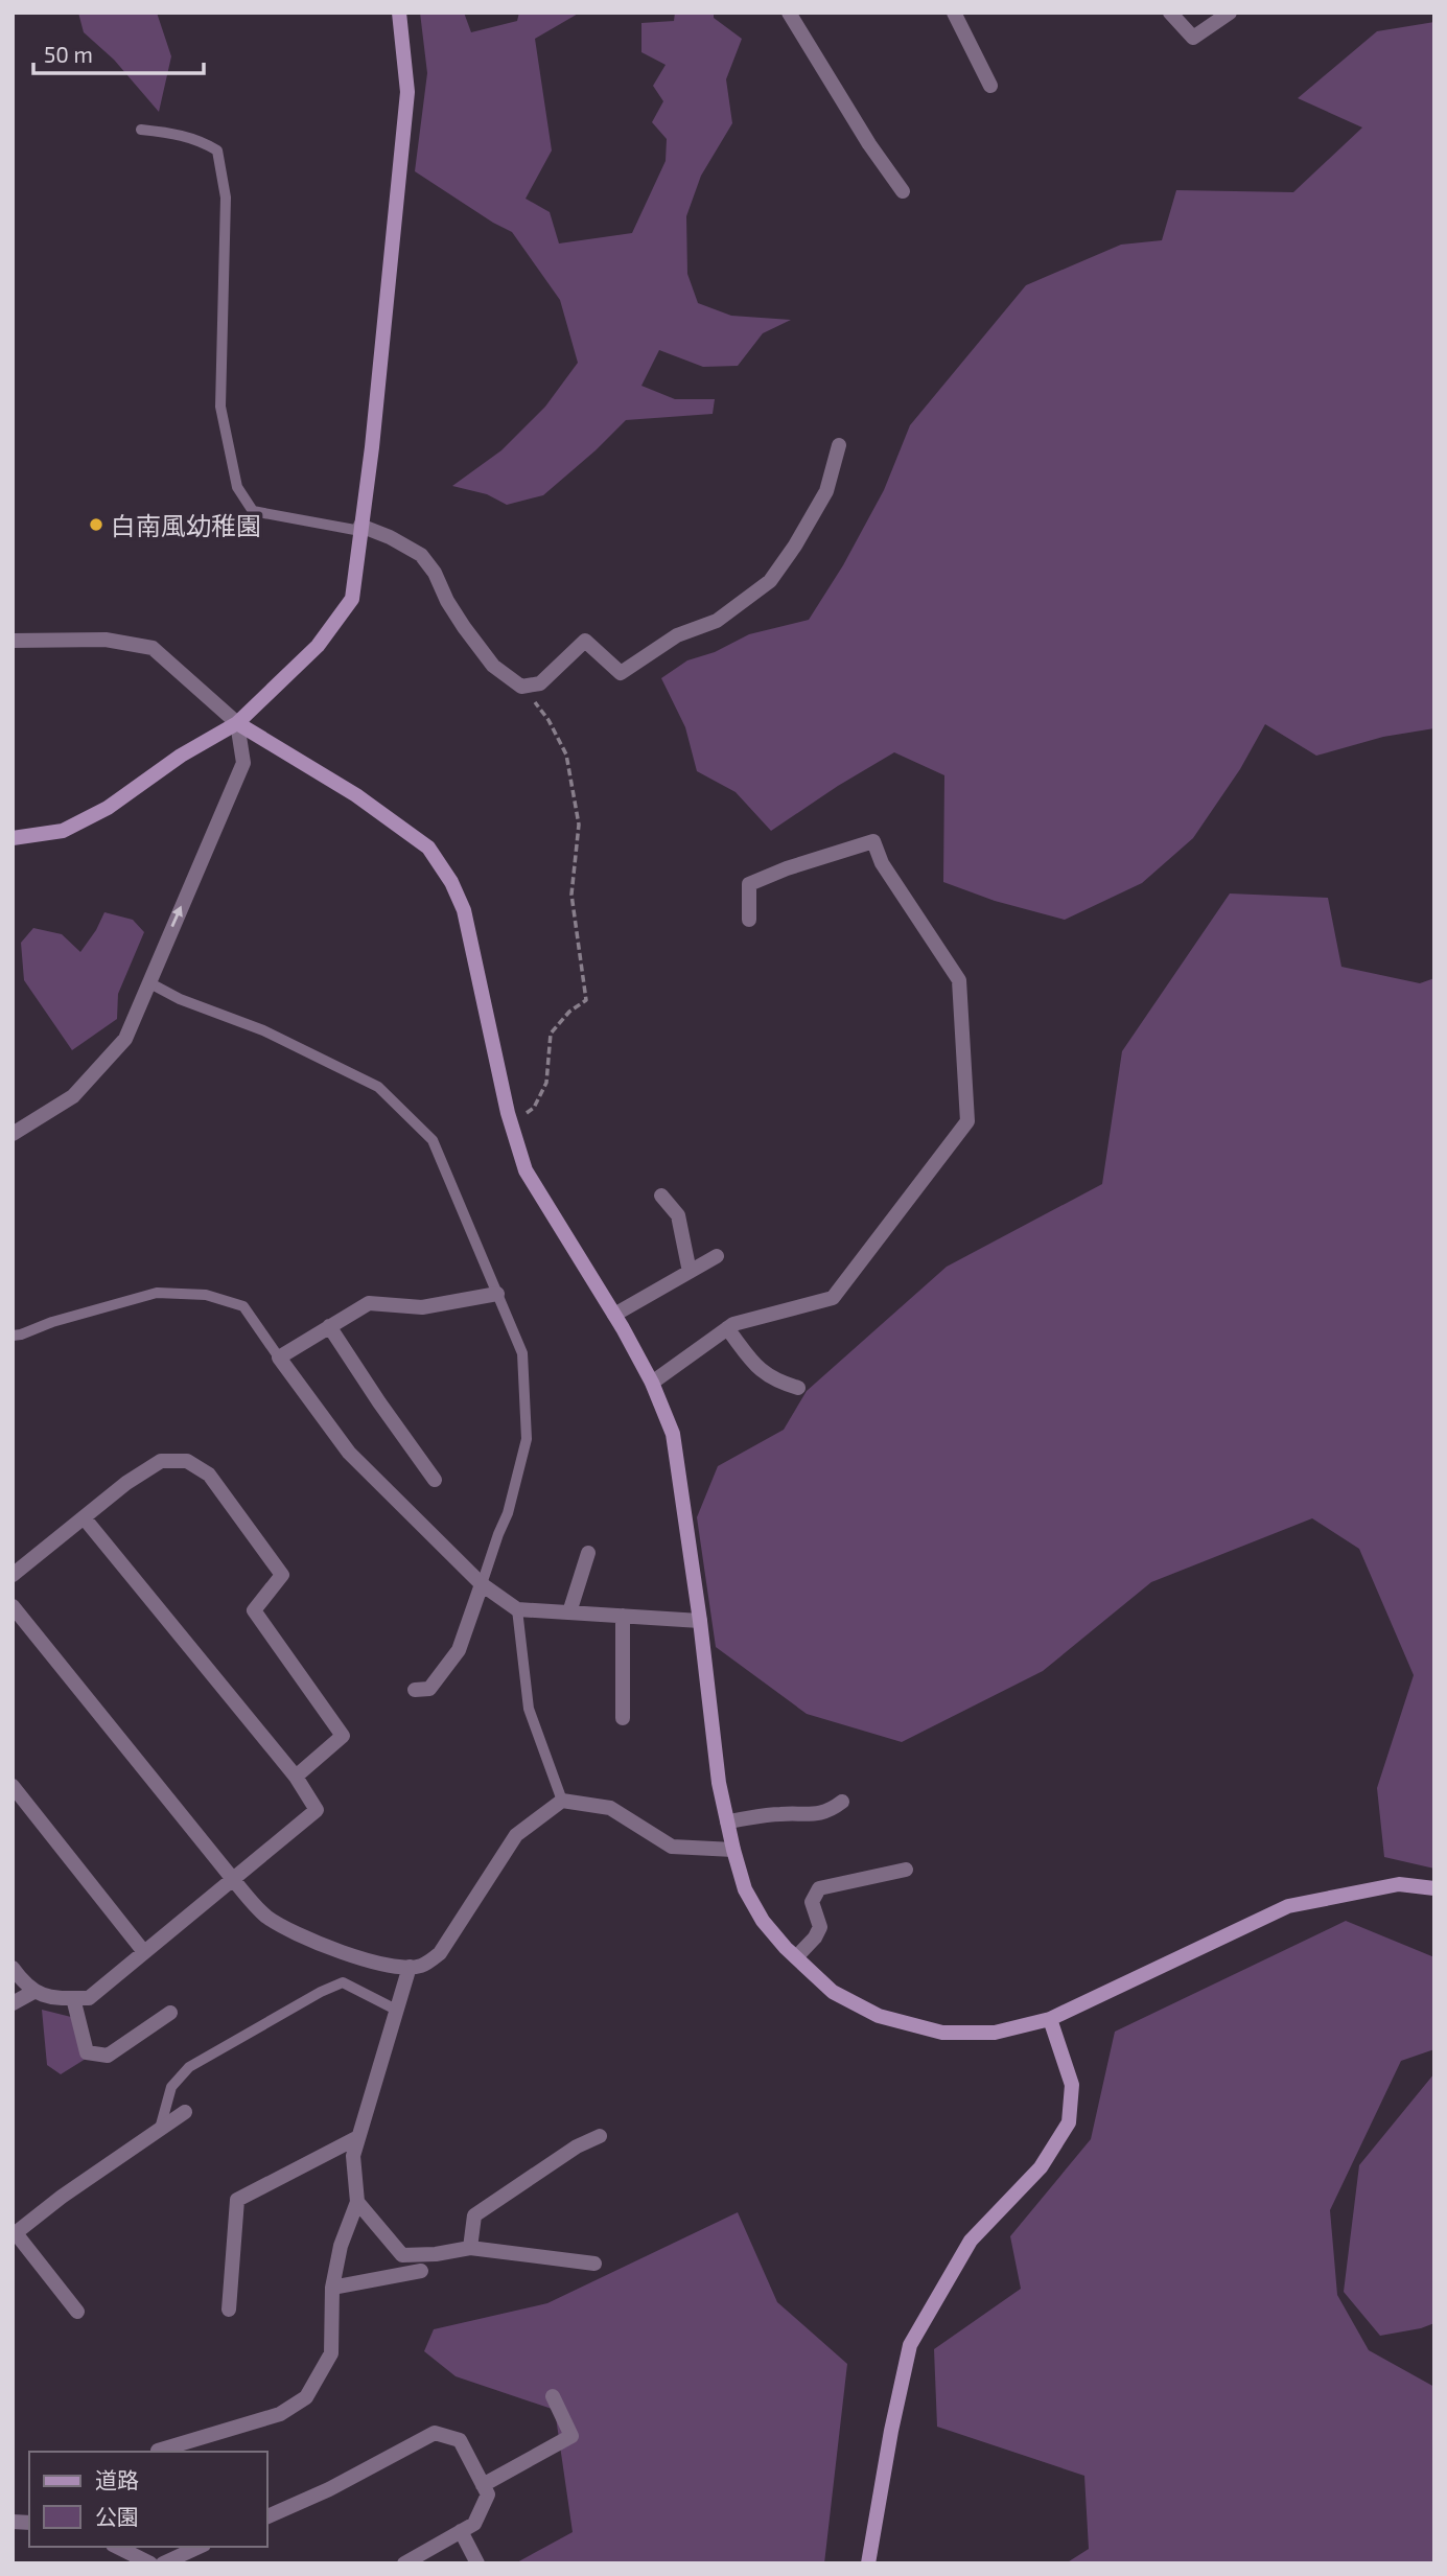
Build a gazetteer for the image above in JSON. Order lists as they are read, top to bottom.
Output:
{
  "places": ["白南風幼稚園"],
  "legend": ["道路", "公園"],
  "scale_bar": "50 m"
}
